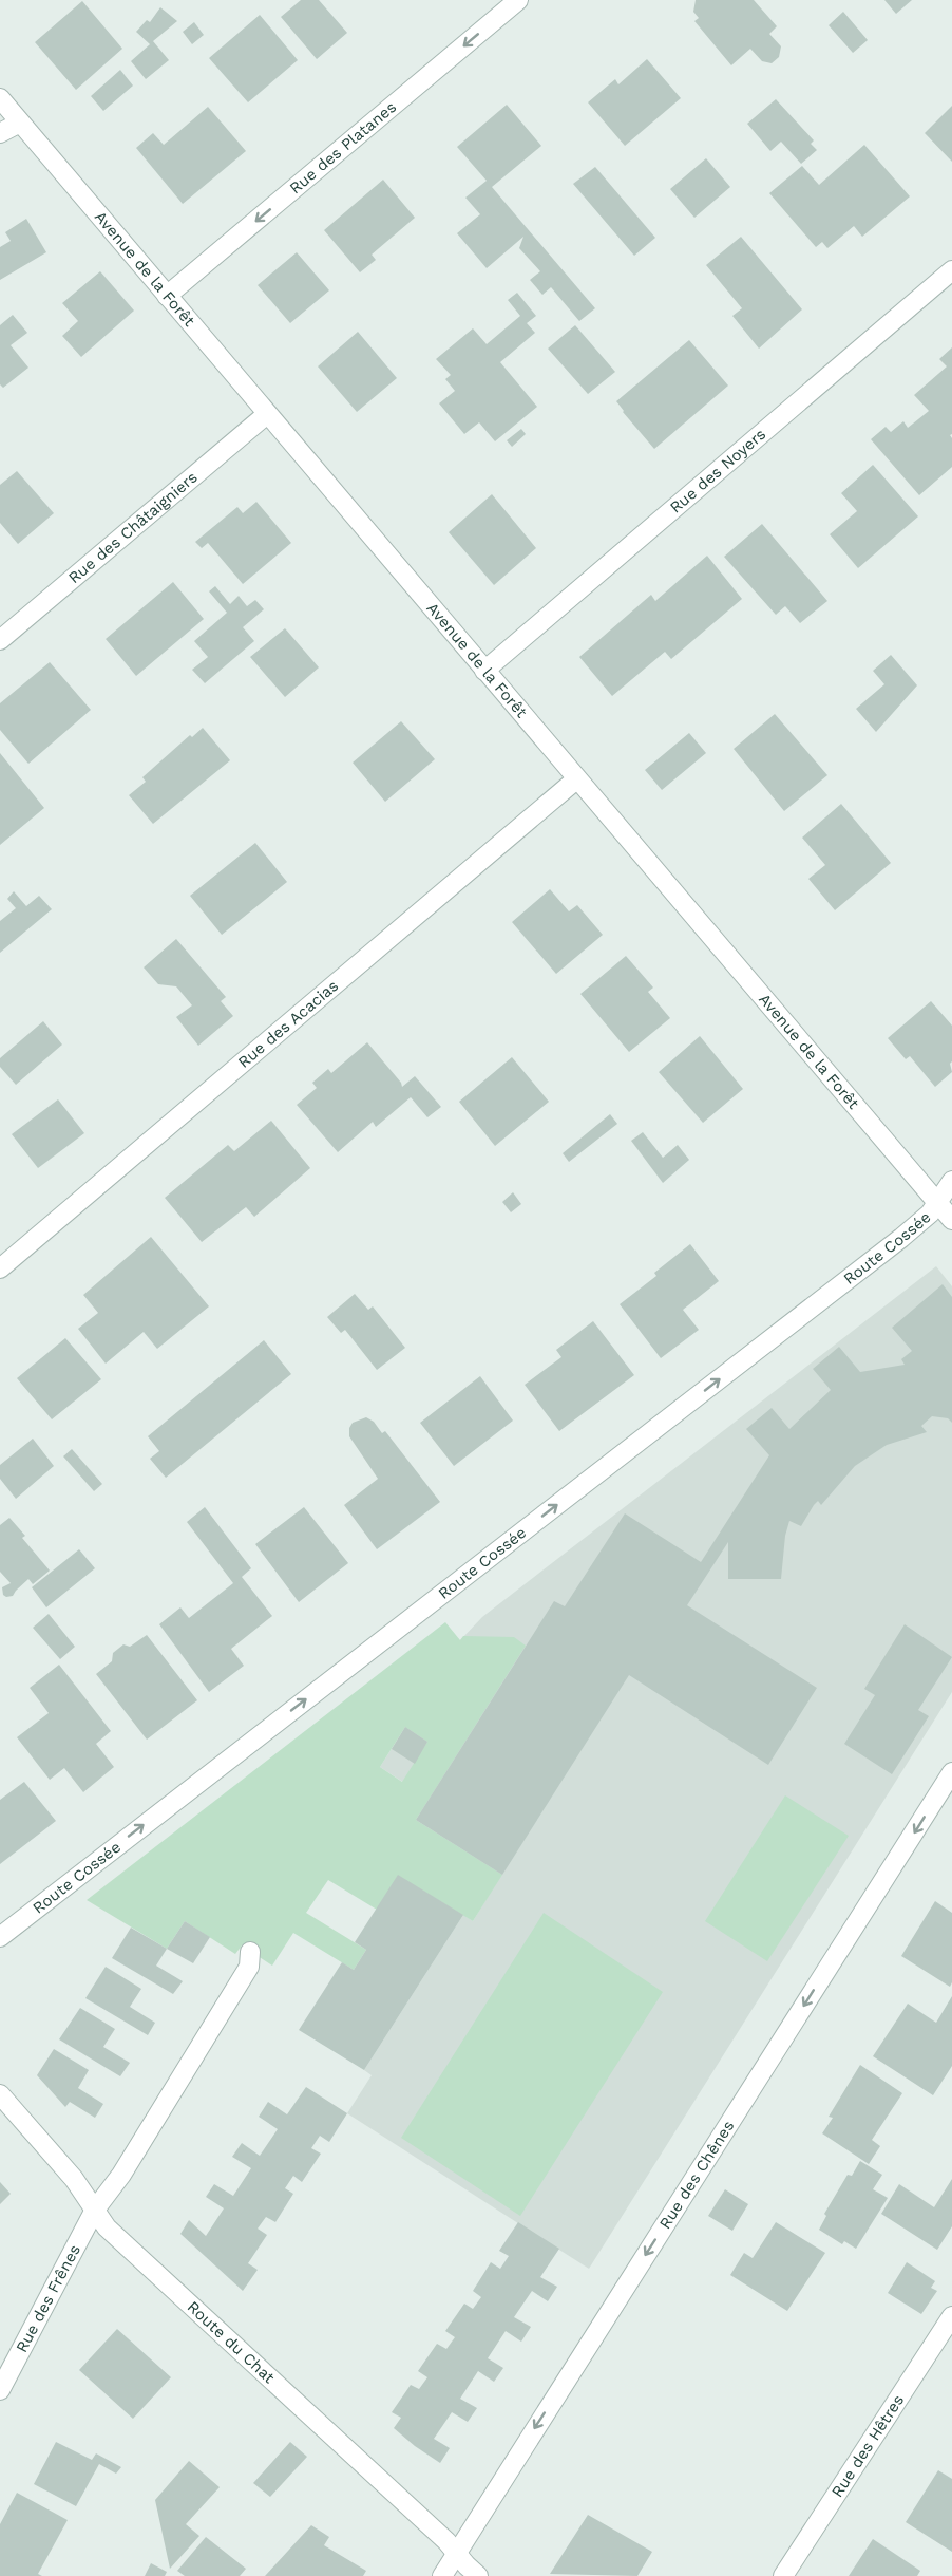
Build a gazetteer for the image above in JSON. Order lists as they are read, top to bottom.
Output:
{
  "streets": {
    "street": [
      "Rue des Platanes",
      "Avenue de la Forêt",
      "Rue des Noyers",
      "Rue des Châtaigniers",
      "Rue des Acacias",
      "Route Cossée",
      "Rue des Chênes",
      "Rue des Frênes",
      "Route du Chat",
      "Rue des Hêtres"
    ]
  },
  "crossings": [
    ["Rue des Platanes", "Avenue de la Forêt"],
    ["Avenue de la Forêt", "Rue des Noyers"],
    ["Avenue de la Forêt", "Rue des Châtaigniers"],
    ["Avenue de la Forêt", "Rue des Acacias"],
    ["Avenue de la Forêt", "Route Cossée"],
    ["Rue des Chênes", "Route du Chat"],
    ["Rue des Frênes", "Route du Chat"]
  ],
  "one_way": ["Rue des Platanes", "Route Cossée", "Rue des Chênes"]
}
